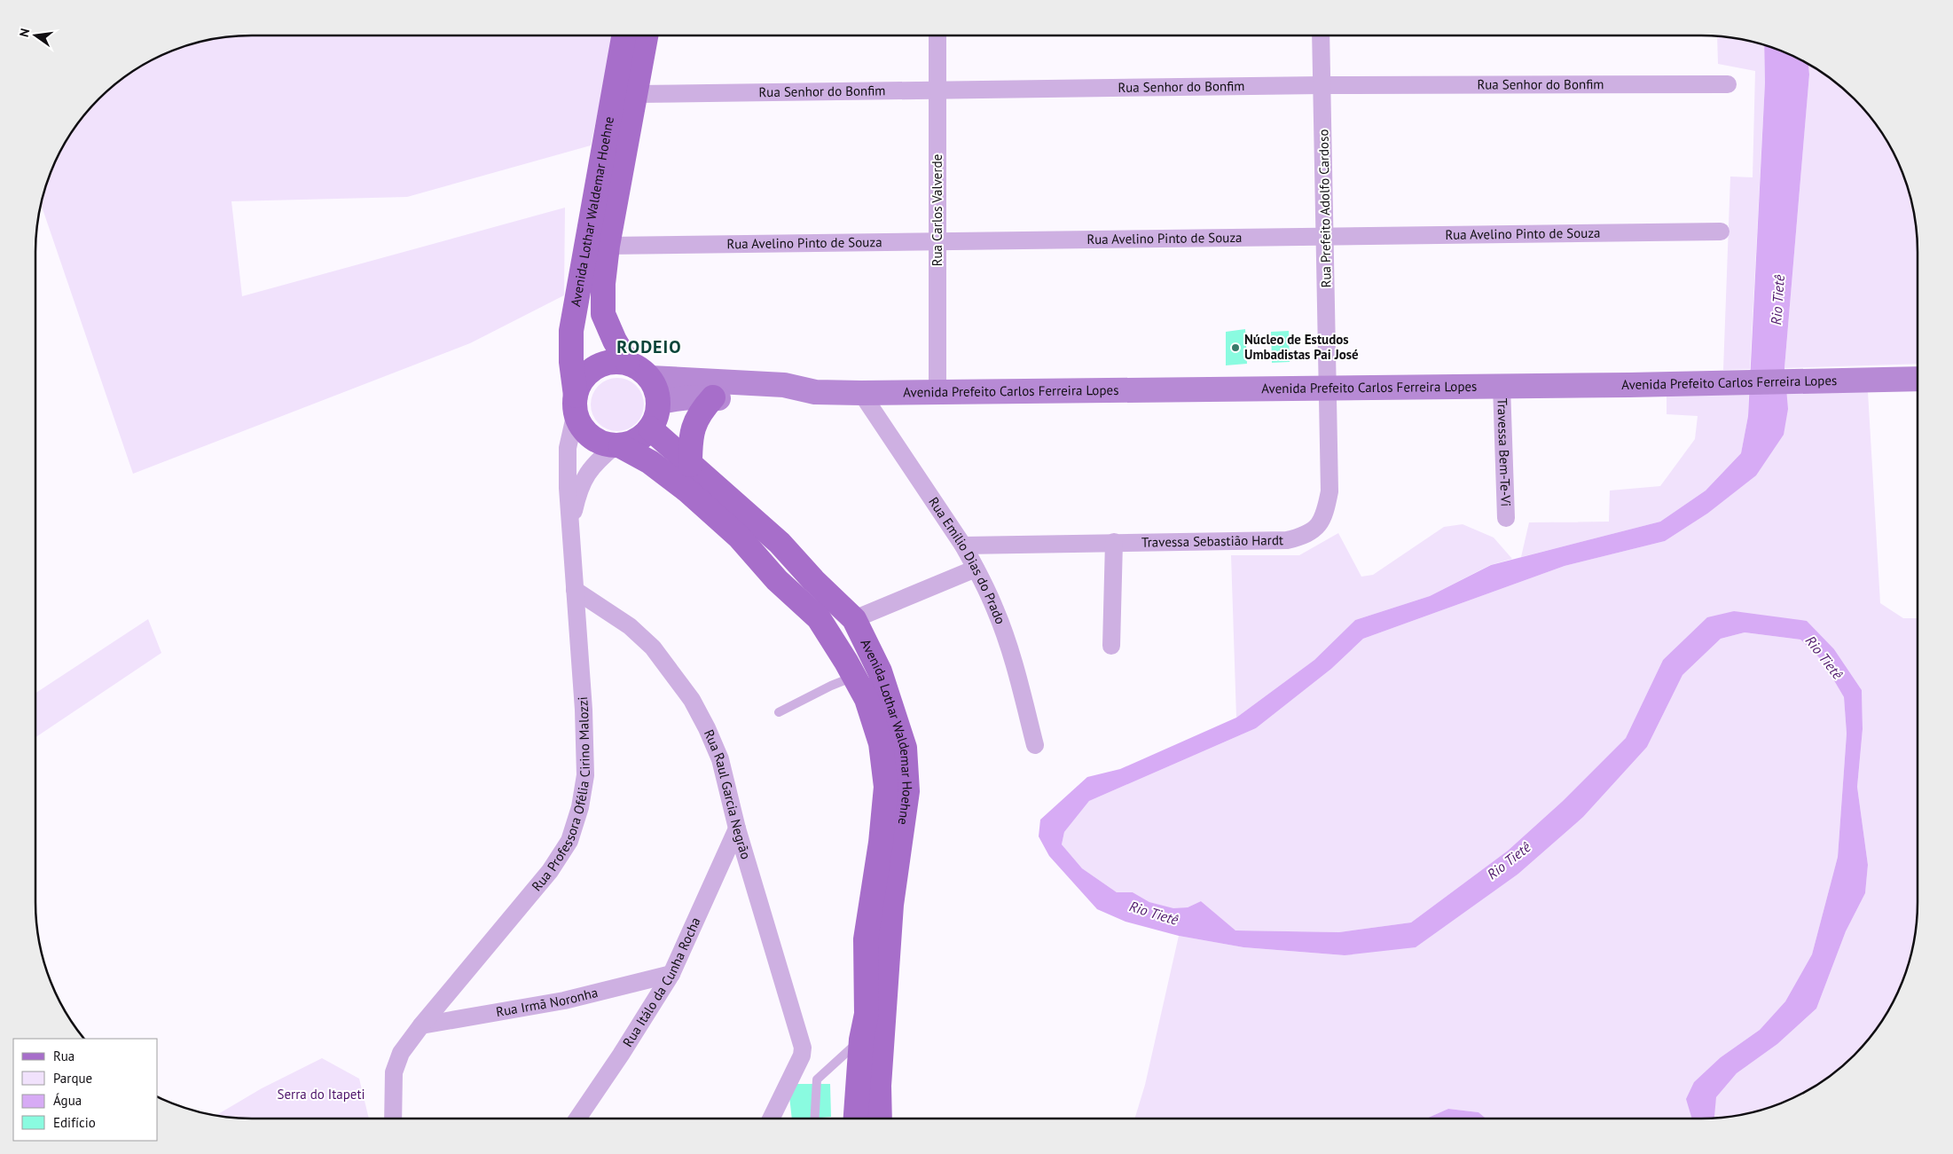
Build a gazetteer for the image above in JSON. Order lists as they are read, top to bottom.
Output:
{
  "streets": {
    "main road": ["Avenida Lothar Waldemar Hoehne", "Avenida Prefeito Carlos Ferreira Lopes"],
    "street": [
      "Rua Senhor do Bonfim",
      "Rua Prefeito Adolfo Cardoso",
      "Rua Carlos Valverde",
      "Rua Avelino Pinto de Souza",
      "Travessa Bem-Te-Vi",
      "Travessa Sebastião Hardt",
      "Rua Emílio Dias do Prado",
      "Rua Professora Ofélia Cirino Malozzi",
      "Rua Raul Garcia Negrão",
      "Rua Itálo da Cunha Rocha",
      "Rua Irmã Noronha"
    ]
  },
  "crossings": [
    ["Rua Senhor do Bonfim", "Rua Prefeito Adolfo Cardoso"],
    ["Rua Senhor do Bonfim", "Rua Carlos Valverde"],
    ["Rua Senhor do Bonfim", "Avenida Lothar Waldemar Hoehne"],
    ["Rua Prefeito Adolfo Cardoso", "Rua Avelino Pinto de Souza"],
    ["Rua Prefeito Adolfo Cardoso", "Avenida Prefeito Carlos Ferreira Lopes"],
    ["Rua Prefeito Adolfo Cardoso", "Travessa Sebastião Hardt"],
    ["Rua Carlos Valverde", "Rua Avelino Pinto de Souza"],
    ["Rua Carlos Valverde", "Avenida Prefeito Carlos Ferreira Lopes"],
    ["Avenida Lothar Waldemar Hoehne", "Rua Avelino Pinto de Souza"],
    ["Avenida Lothar Waldemar Hoehne", "Avenida Prefeito Carlos Ferreira Lopes"],
    ["Avenida Lothar Waldemar Hoehne", "Rua Professora Ofélia Cirino Malozzi"],
    ["Avenida Prefeito Carlos Ferreira Lopes", "Travessa Bem-Te-Vi"],
    ["Avenida Prefeito Carlos Ferreira Lopes", "Travessa Sebastião Hardt"],
    ["Avenida Prefeito Carlos Ferreira Lopes", "Rua Emílio Dias do Prado"],
    ["Avenida Prefeito Carlos Ferreira Lopes", "Rua Professora Ofélia Cirino Malozzi"],
    ["Travessa Sebastião Hardt", "Rua Emílio Dias do Prado"],
    ["Rua Professora Ofélia Cirino Malozzi", "Rua Raul Garcia Negrão"],
    ["Rua Professora Ofélia Cirino Malozzi", "Rua Irmã Noronha"],
    ["Rua Raul Garcia Negrão", "Rua Itálo da Cunha Rocha"],
    ["Rua Itálo da Cunha Rocha", "Rua Irmã Noronha"]
  ],
  "districts": ["RODEIO"],
  "water": ["Rio Tietê"],
  "parks": ["Serra do Itapeti"],
  "places": ["Núcleo de Estudos Umbadistas Pai José"],
  "legend": [
    "Rua",
    "Parque",
    "Água",
    "Edifício"
  ],
  "north": "left"
}
